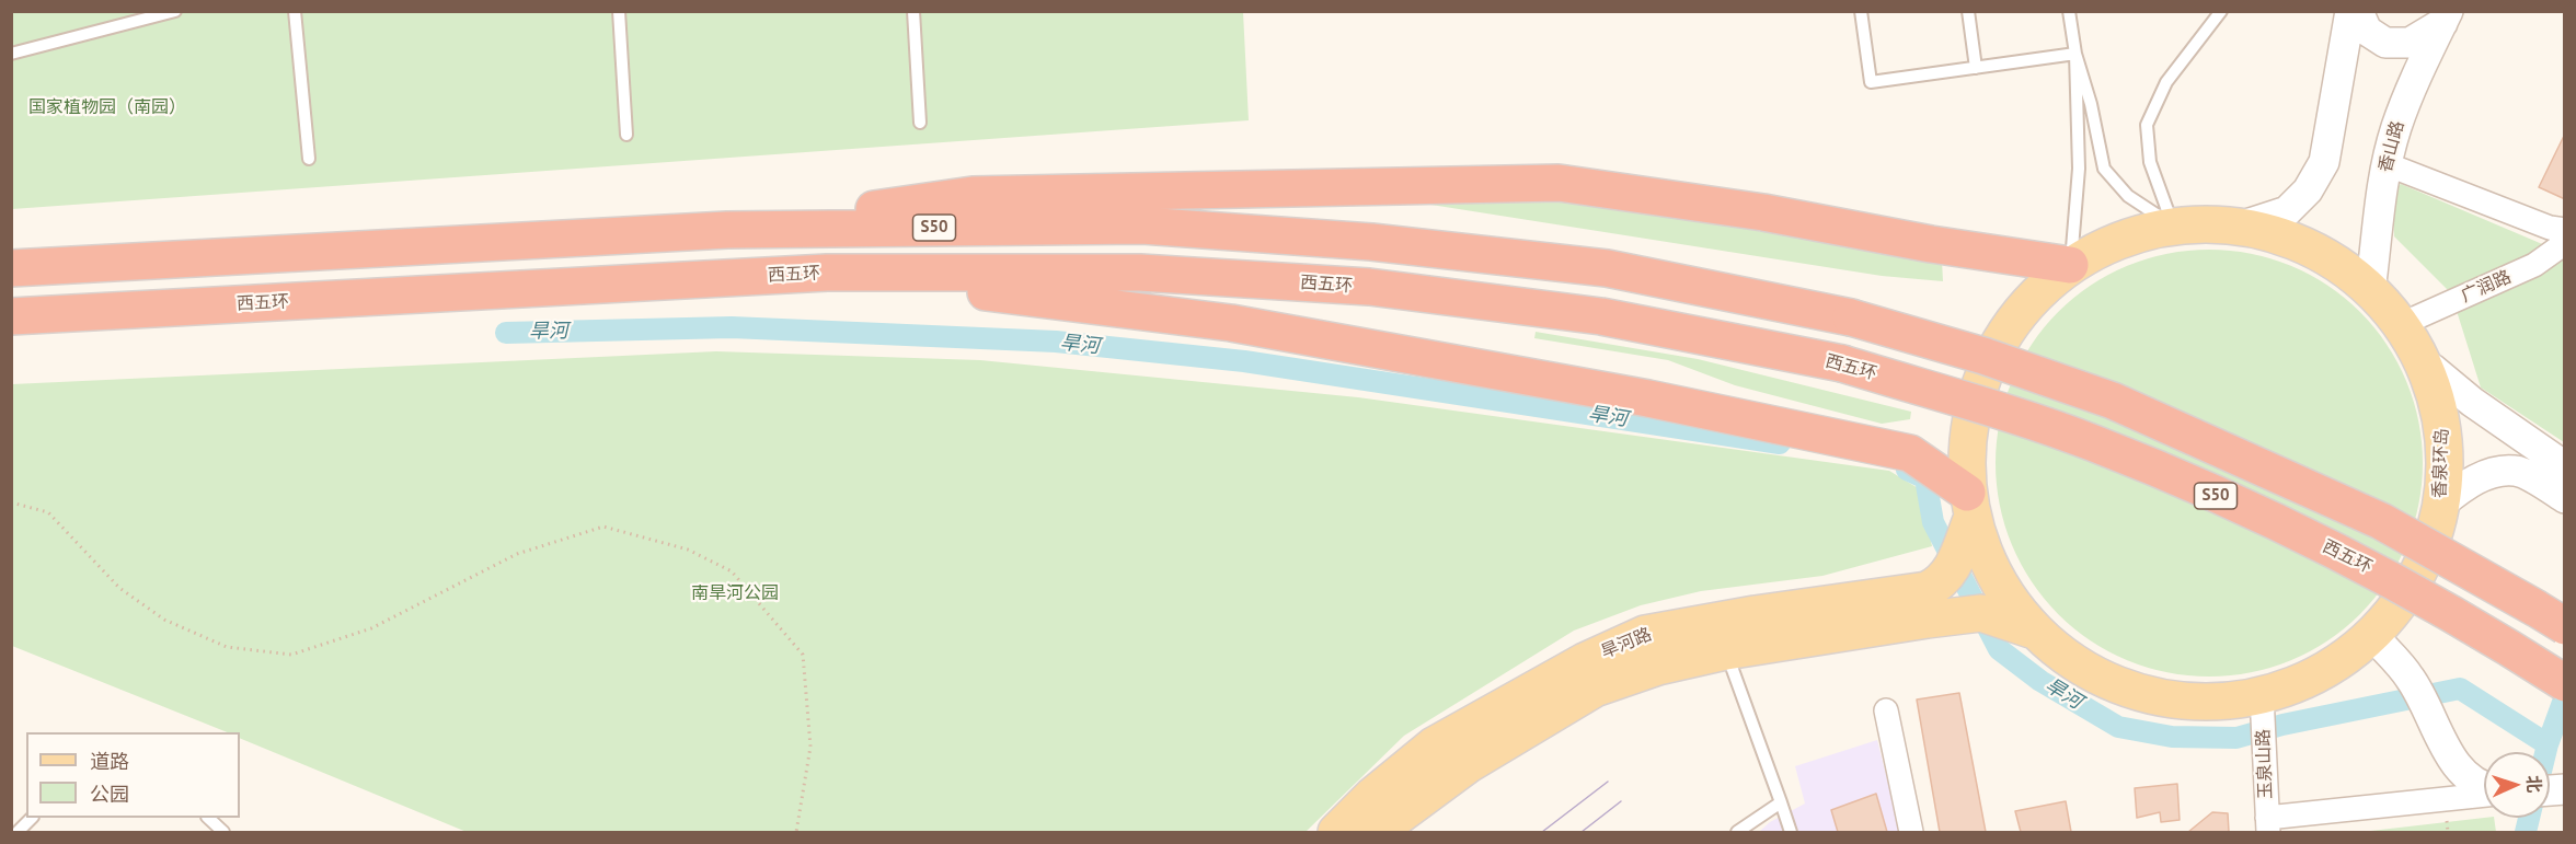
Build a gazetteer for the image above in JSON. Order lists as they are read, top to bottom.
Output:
{
  "streets": {
    "highway": ["S50", "西五环"],
    "main road": ["香泉环岛", "旱河路"],
    "street": ["香山路", "广润路", "玉泉山路"]
  },
  "crossings": [
    ["香山路", "香泉环岛"],
    ["广润路", "香泉环岛"],
    ["香泉环岛", "旱河路"],
    ["香泉环岛", "玉泉山路"]
  ],
  "water": ["旱河"],
  "parks": ["国家植物园（南园）", "南旱河公园"],
  "legend": ["道路", "公园"],
  "north": "right"
}
